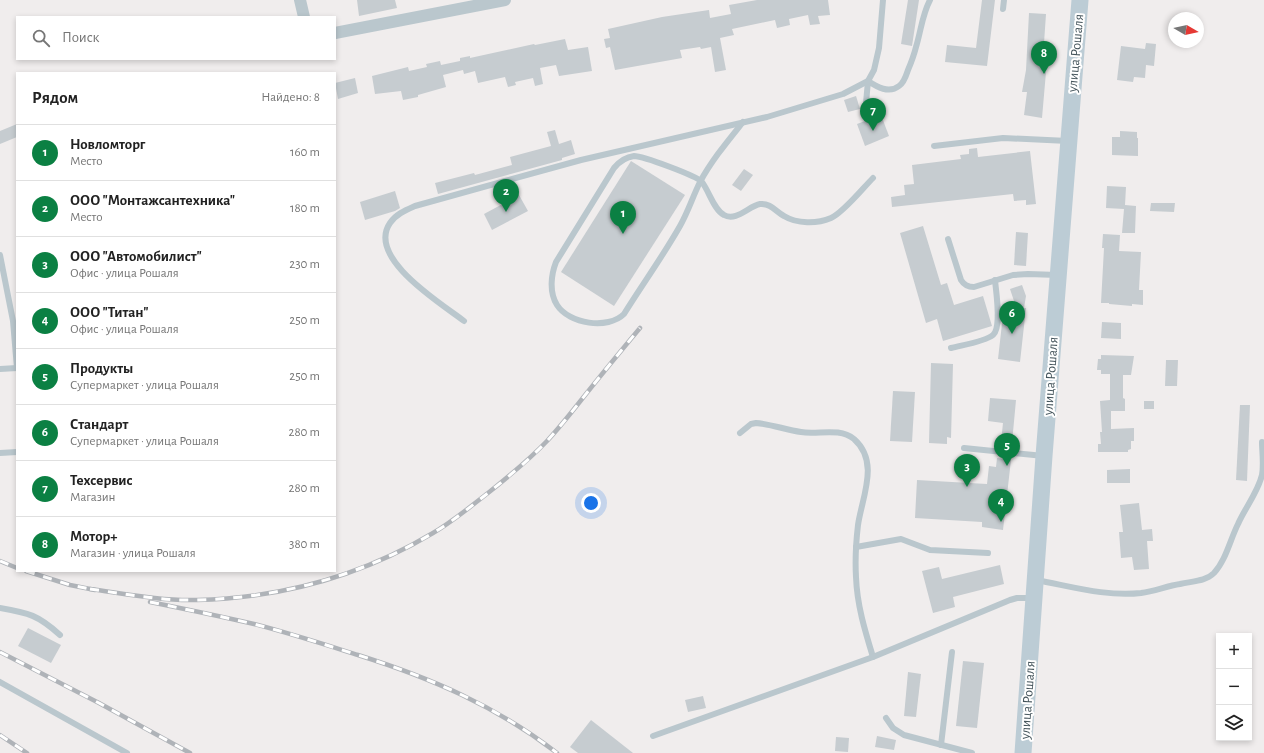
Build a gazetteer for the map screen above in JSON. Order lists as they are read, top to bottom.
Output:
{
  "streets": {
    "main road": ["улица Рошаля"]
  },
  "north": "right",
  "page": {
    "search": "Поиск",
    "pins": [
      "8",
      "7",
      "2",
      "1",
      "6",
      "5",
      "3",
      "4"
    ],
    "heading": ["Рядом", "Найдено: 8"],
    "list": [
      {
        "mark": "1",
        "name": "Новломторг",
        "note": "Место",
        "value": "160 m"
      },
      {
        "mark": "2",
        "name": "ООО \"Монтажсантехника\"",
        "note": "Место",
        "value": "180 m"
      },
      {
        "mark": "3",
        "name": "ООО \"Автомобилист\"",
        "note": "Офис · улица Рошаля",
        "value": "230 m"
      },
      {
        "mark": "4",
        "name": "ООО \"Титан\"",
        "note": "Офис · улица Рошаля",
        "value": "250 m"
      },
      {
        "mark": "5",
        "name": "Продукты",
        "note": "Супермаркет · улица Рошаля",
        "value": "250 m"
      },
      {
        "mark": "6",
        "name": "Стандарт",
        "note": "Супермаркет · улица Рошаля",
        "value": "280 m"
      },
      {
        "mark": "7",
        "name": "Техсервис",
        "note": "Магазин",
        "value": "280 m"
      },
      {
        "mark": "8",
        "name": "Мотор+",
        "note": "Магазин · улица Рошаля",
        "value": "380 m"
      }
    ],
    "map_buttons": ["+", "−"]
  }
}
